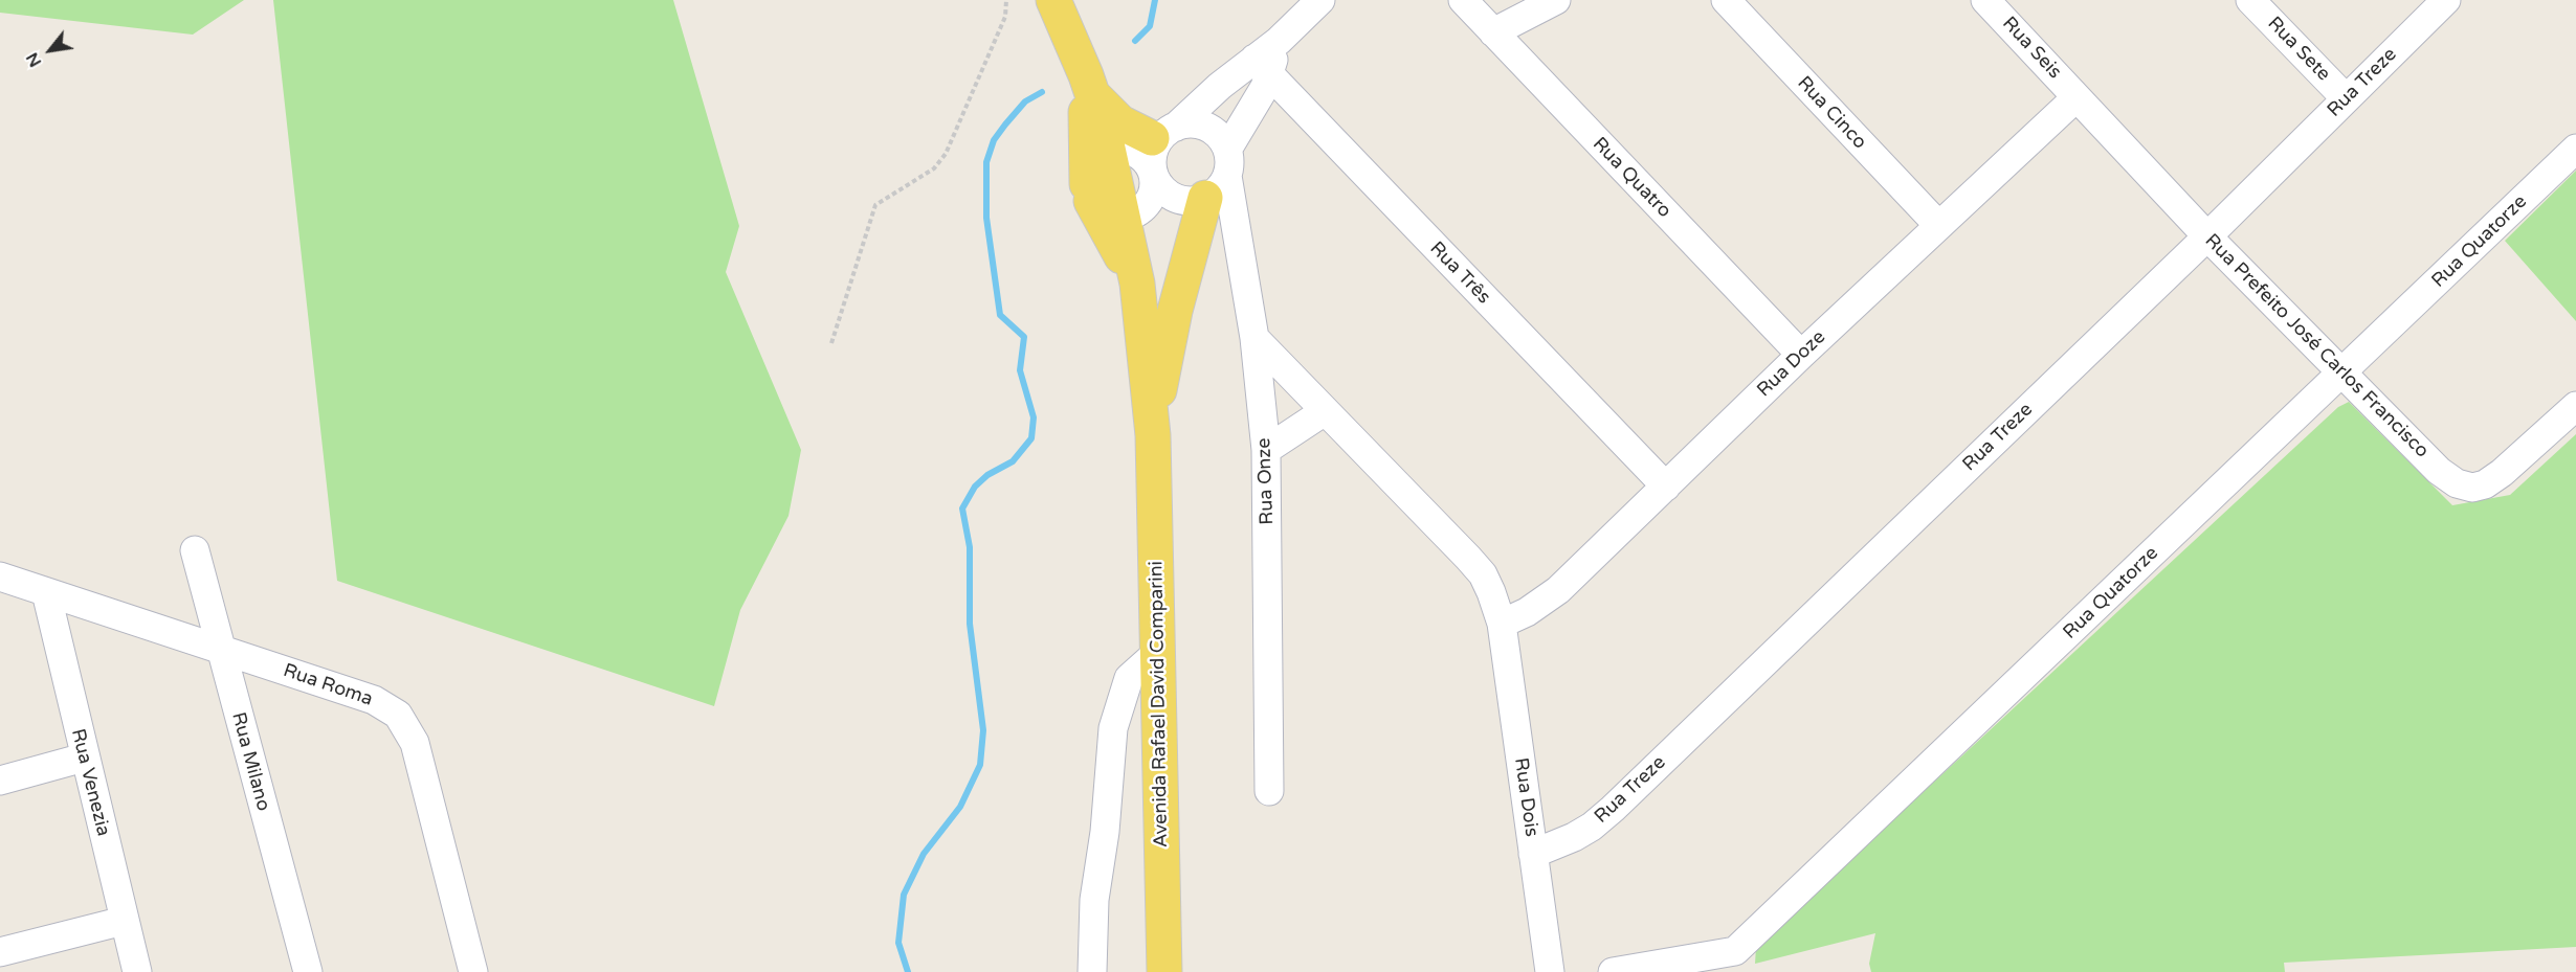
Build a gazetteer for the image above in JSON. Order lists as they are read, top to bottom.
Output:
{
  "streets": {
    "main road": ["Avenida Rafael David Comparini"],
    "street": [
      "Rua Seis",
      "Rua Sete",
      "Rua Treze",
      "Rua Cinco",
      "Rua Quatro",
      "Rua Quatorze",
      "Rua Três",
      "Rua Prefeito José Carlos Francisco",
      "Rua Doze",
      "Rua Onze",
      "Rua Roma",
      "Rua Milano",
      "Rua Venezia",
      "Rua Dois"
    ]
  },
  "crossings": [
    ["Rua Seis", "Rua Prefeito José Carlos Francisco"],
    ["Rua Seis", "Rua Doze"],
    ["Rua Sete", "Rua Treze"],
    ["Rua Treze", "Rua Prefeito José Carlos Francisco"],
    ["Rua Treze", "Rua Dois"],
    ["Rua Cinco", "Rua Doze"],
    ["Rua Quatro", "Rua Doze"],
    ["Rua Quatorze", "Rua Prefeito José Carlos Francisco"],
    ["Rua Três", "Rua Doze"],
    ["Rua Prefeito José Carlos Francisco", "Rua Doze"],
    ["Rua Doze", "Rua Dois"],
    ["Rua Onze", "Rua Dois"],
    ["Rua Roma", "Rua Milano"],
    ["Rua Roma", "Rua Venezia"]
  ],
  "north": "bottom left"
}
